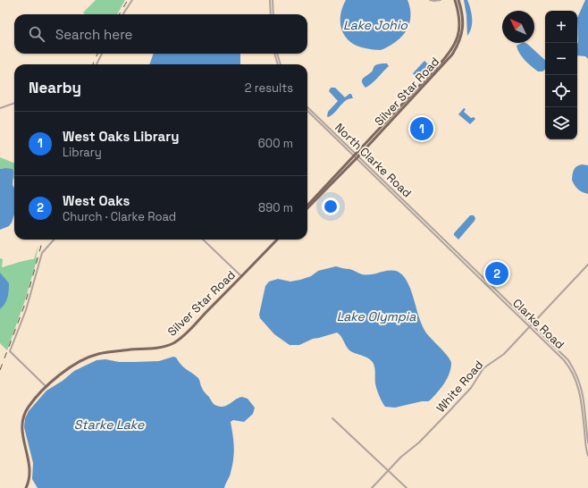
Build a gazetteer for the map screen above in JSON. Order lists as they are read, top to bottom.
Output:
{
  "streets": {
    "main road": ["Silver Star Road"],
    "street": ["North Clarke Road", "Clarke Road", "White Road"]
  },
  "crossings": [
    ["Silver Star Road", "North Clarke Road"],
    ["North Clarke Road", "Clarke Road"],
    ["Clarke Road", "White Road"]
  ],
  "water": ["Lake Johio", "Lake Olympia", "Starke Lake"],
  "north": "top left",
  "page": {
    "map_buttons": ["+", "−"],
    "search": "Search here",
    "heading": ["Nearby", "2 results"],
    "list": [
      {
        "mark": "1",
        "name": "West Oaks Library",
        "note": "Library",
        "value": "600 m"
      },
      {
        "mark": "2",
        "name": "West Oaks",
        "note": "Church · Clarke Road",
        "value": "890 m"
      }
    ],
    "pins": ["1", "2"]
  }
}
